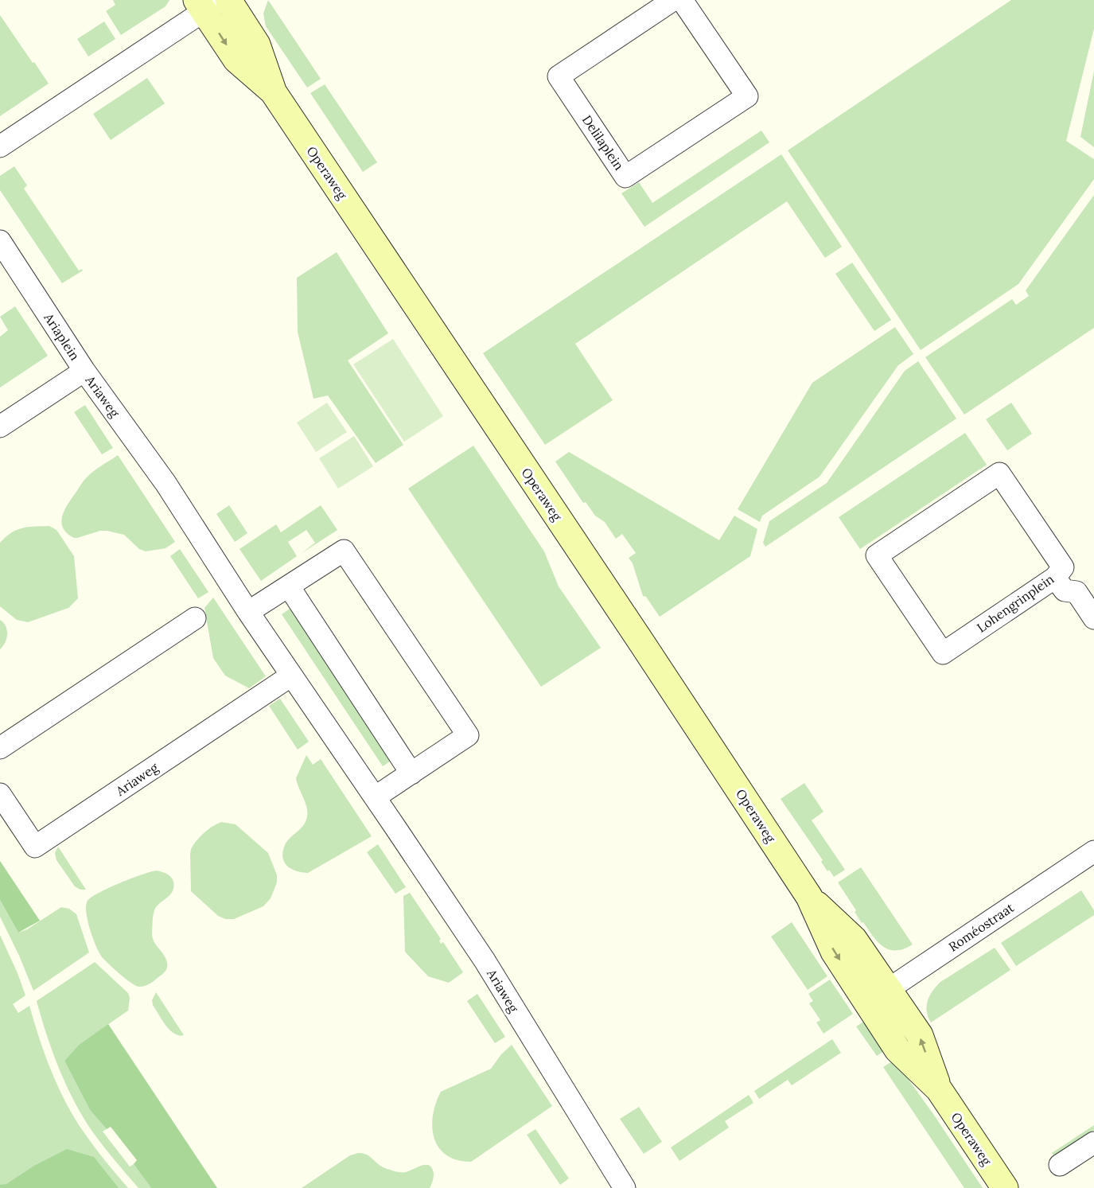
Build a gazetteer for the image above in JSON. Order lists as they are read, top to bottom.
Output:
{
  "streets": {
    "street": [
      "Delilaplein",
      "Operaweg",
      "Ariaplein",
      "Ariaweg",
      "Lohengrinplein",
      "Roméostraat"
    ]
  },
  "crossings": [
    ["Operaweg", "Roméostraat"],
    ["Ariaplein", "Ariaweg"]
  ]
}
